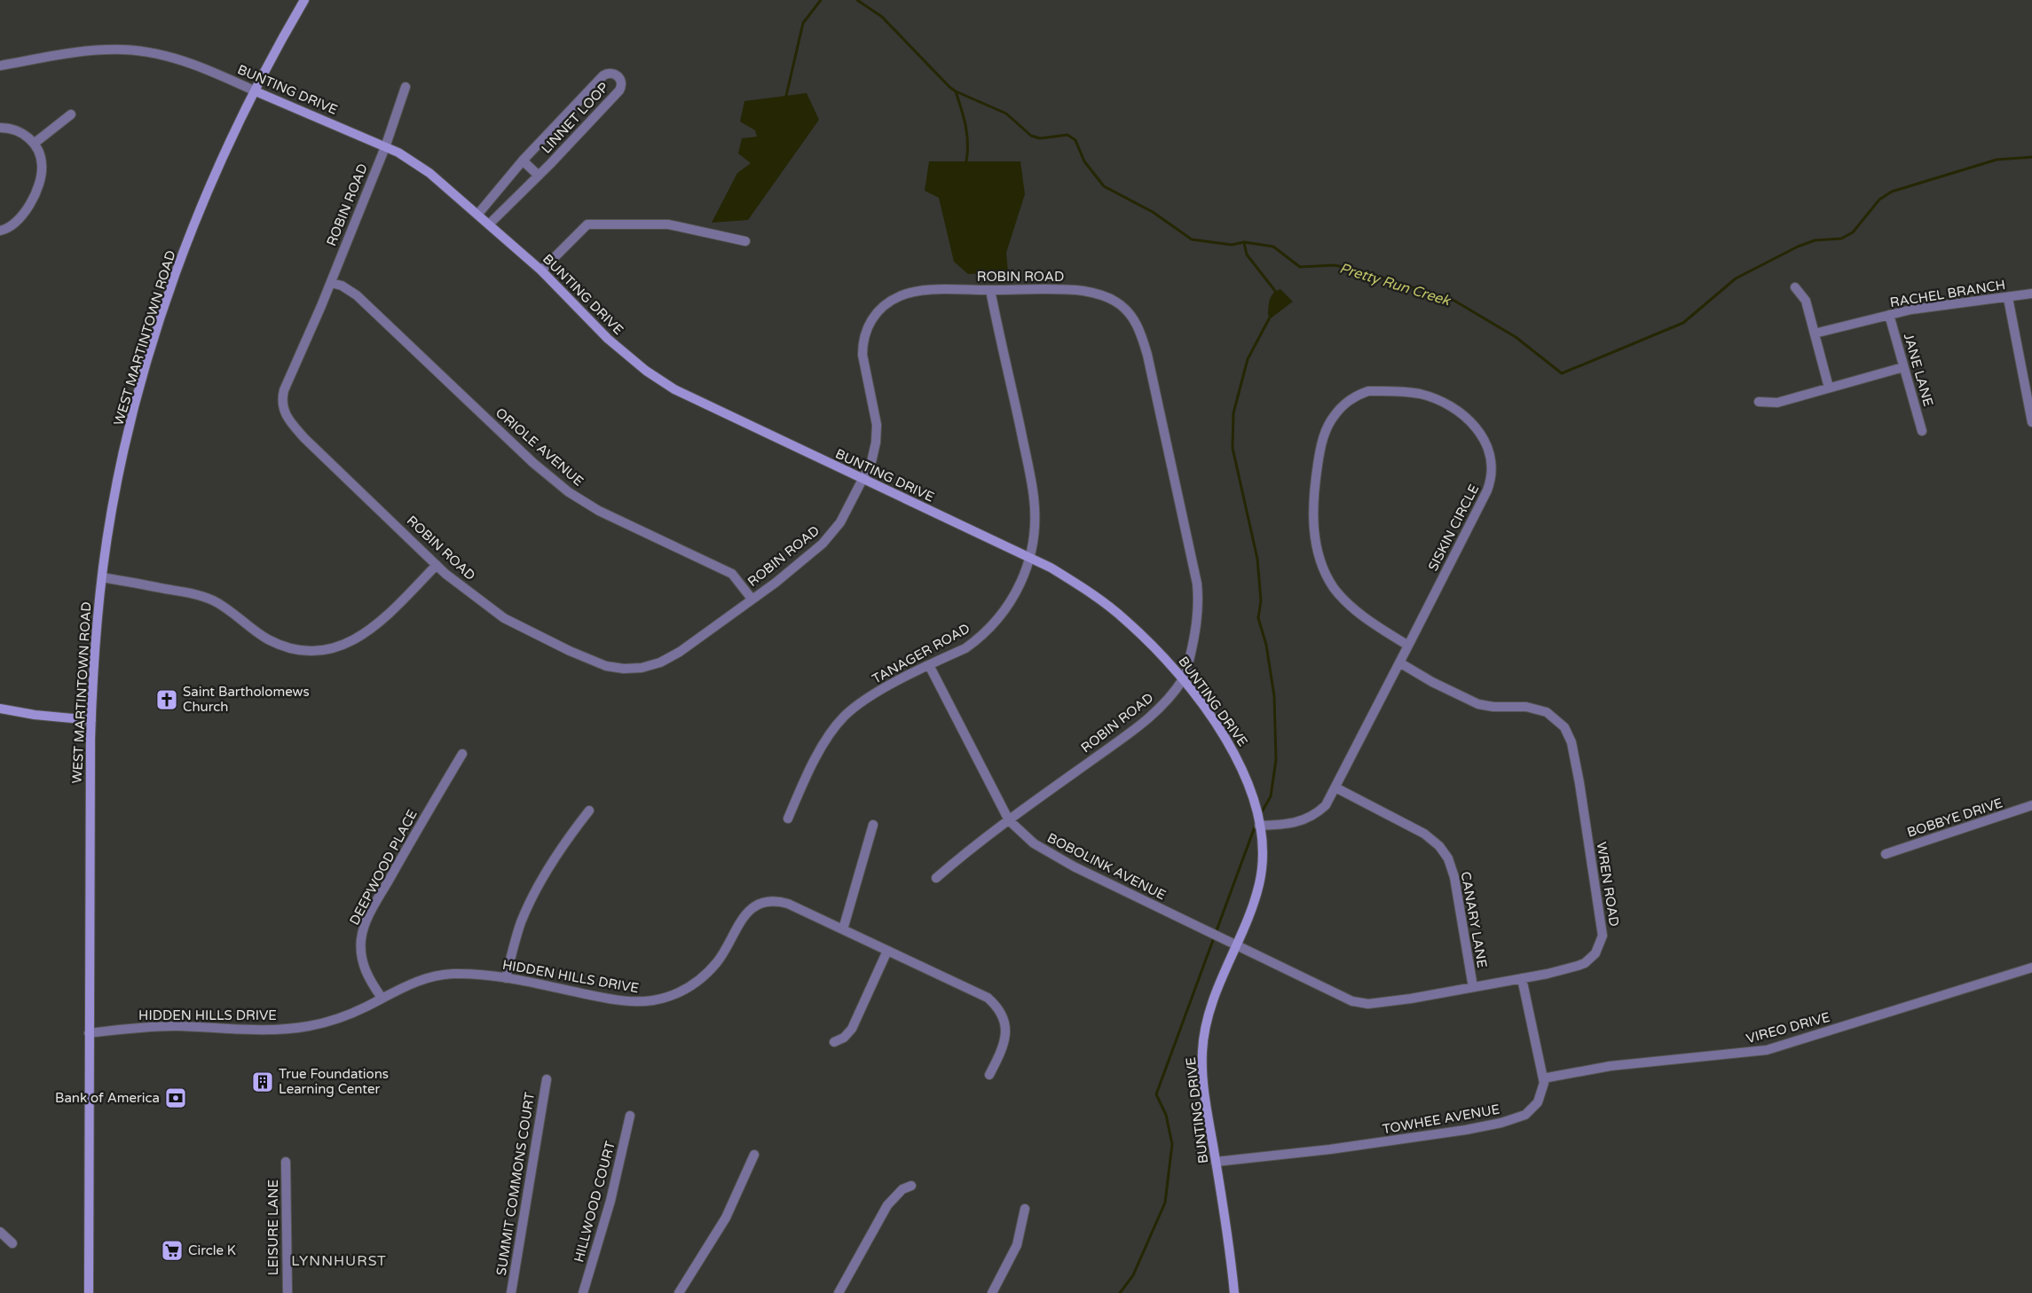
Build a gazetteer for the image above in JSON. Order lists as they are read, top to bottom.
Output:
{
  "streets": {
    "street": [
      "BUNTING DRIVE",
      "LINNET LOOP",
      "ROBIN ROAD",
      "RACHEL BRANCH",
      "WEST MARTINTOWN ROAD",
      "JANE LANE",
      "ORIOLE AVENUE",
      "SISKIN CIRCLE",
      "TANAGER ROAD",
      "BOBBYE DRIVE",
      "BOBOLINK AVENUE",
      "DEEPWOOD PLACE",
      "WREN ROAD",
      "CANARY LANE",
      "HIDDEN HILLS DRIVE",
      "VIREO DRIVE",
      "TOWHEE AVENUE",
      "SUMMIT COMMONS COURT",
      "HILLWOOD COURT",
      "LEISURE LANE"
    ]
  },
  "crossings": [
    ["BUNTING DRIVE", "LINNET LOOP"],
    ["BUNTING DRIVE", "ROBIN ROAD"],
    ["BUNTING DRIVE", "WEST MARTINTOWN ROAD"],
    ["BUNTING DRIVE", "SISKIN CIRCLE"],
    ["BUNTING DRIVE", "TANAGER ROAD"],
    ["BUNTING DRIVE", "BOBOLINK AVENUE"],
    ["BUNTING DRIVE", "WREN ROAD"],
    ["BUNTING DRIVE", "TOWHEE AVENUE"],
    ["ROBIN ROAD", "ORIOLE AVENUE"],
    ["ROBIN ROAD", "TANAGER ROAD"],
    ["ROBIN ROAD", "BOBOLINK AVENUE"],
    ["RACHEL BRANCH", "JANE LANE"],
    ["WEST MARTINTOWN ROAD", "HIDDEN HILLS DRIVE"],
    ["SISKIN CIRCLE", "WREN ROAD"],
    ["SISKIN CIRCLE", "CANARY LANE"],
    ["TANAGER ROAD", "BOBOLINK AVENUE"],
    ["BOBOLINK AVENUE", "WREN ROAD"],
    ["DEEPWOOD PLACE", "HIDDEN HILLS DRIVE"],
    ["WREN ROAD", "CANARY LANE"],
    ["WREN ROAD", "TOWHEE AVENUE"],
    ["VIREO DRIVE", "TOWHEE AVENUE"]
  ],
  "districts": ["LYNNHURST"],
  "water": ["Pretty Run Creek"],
  "places": {
    "church": ["Saint Bartholomews Church"],
    "building": ["True Foundations Learning Center"],
    "bank": ["Bank of America"],
    "supermarket": ["Circle K"]
  }
}
